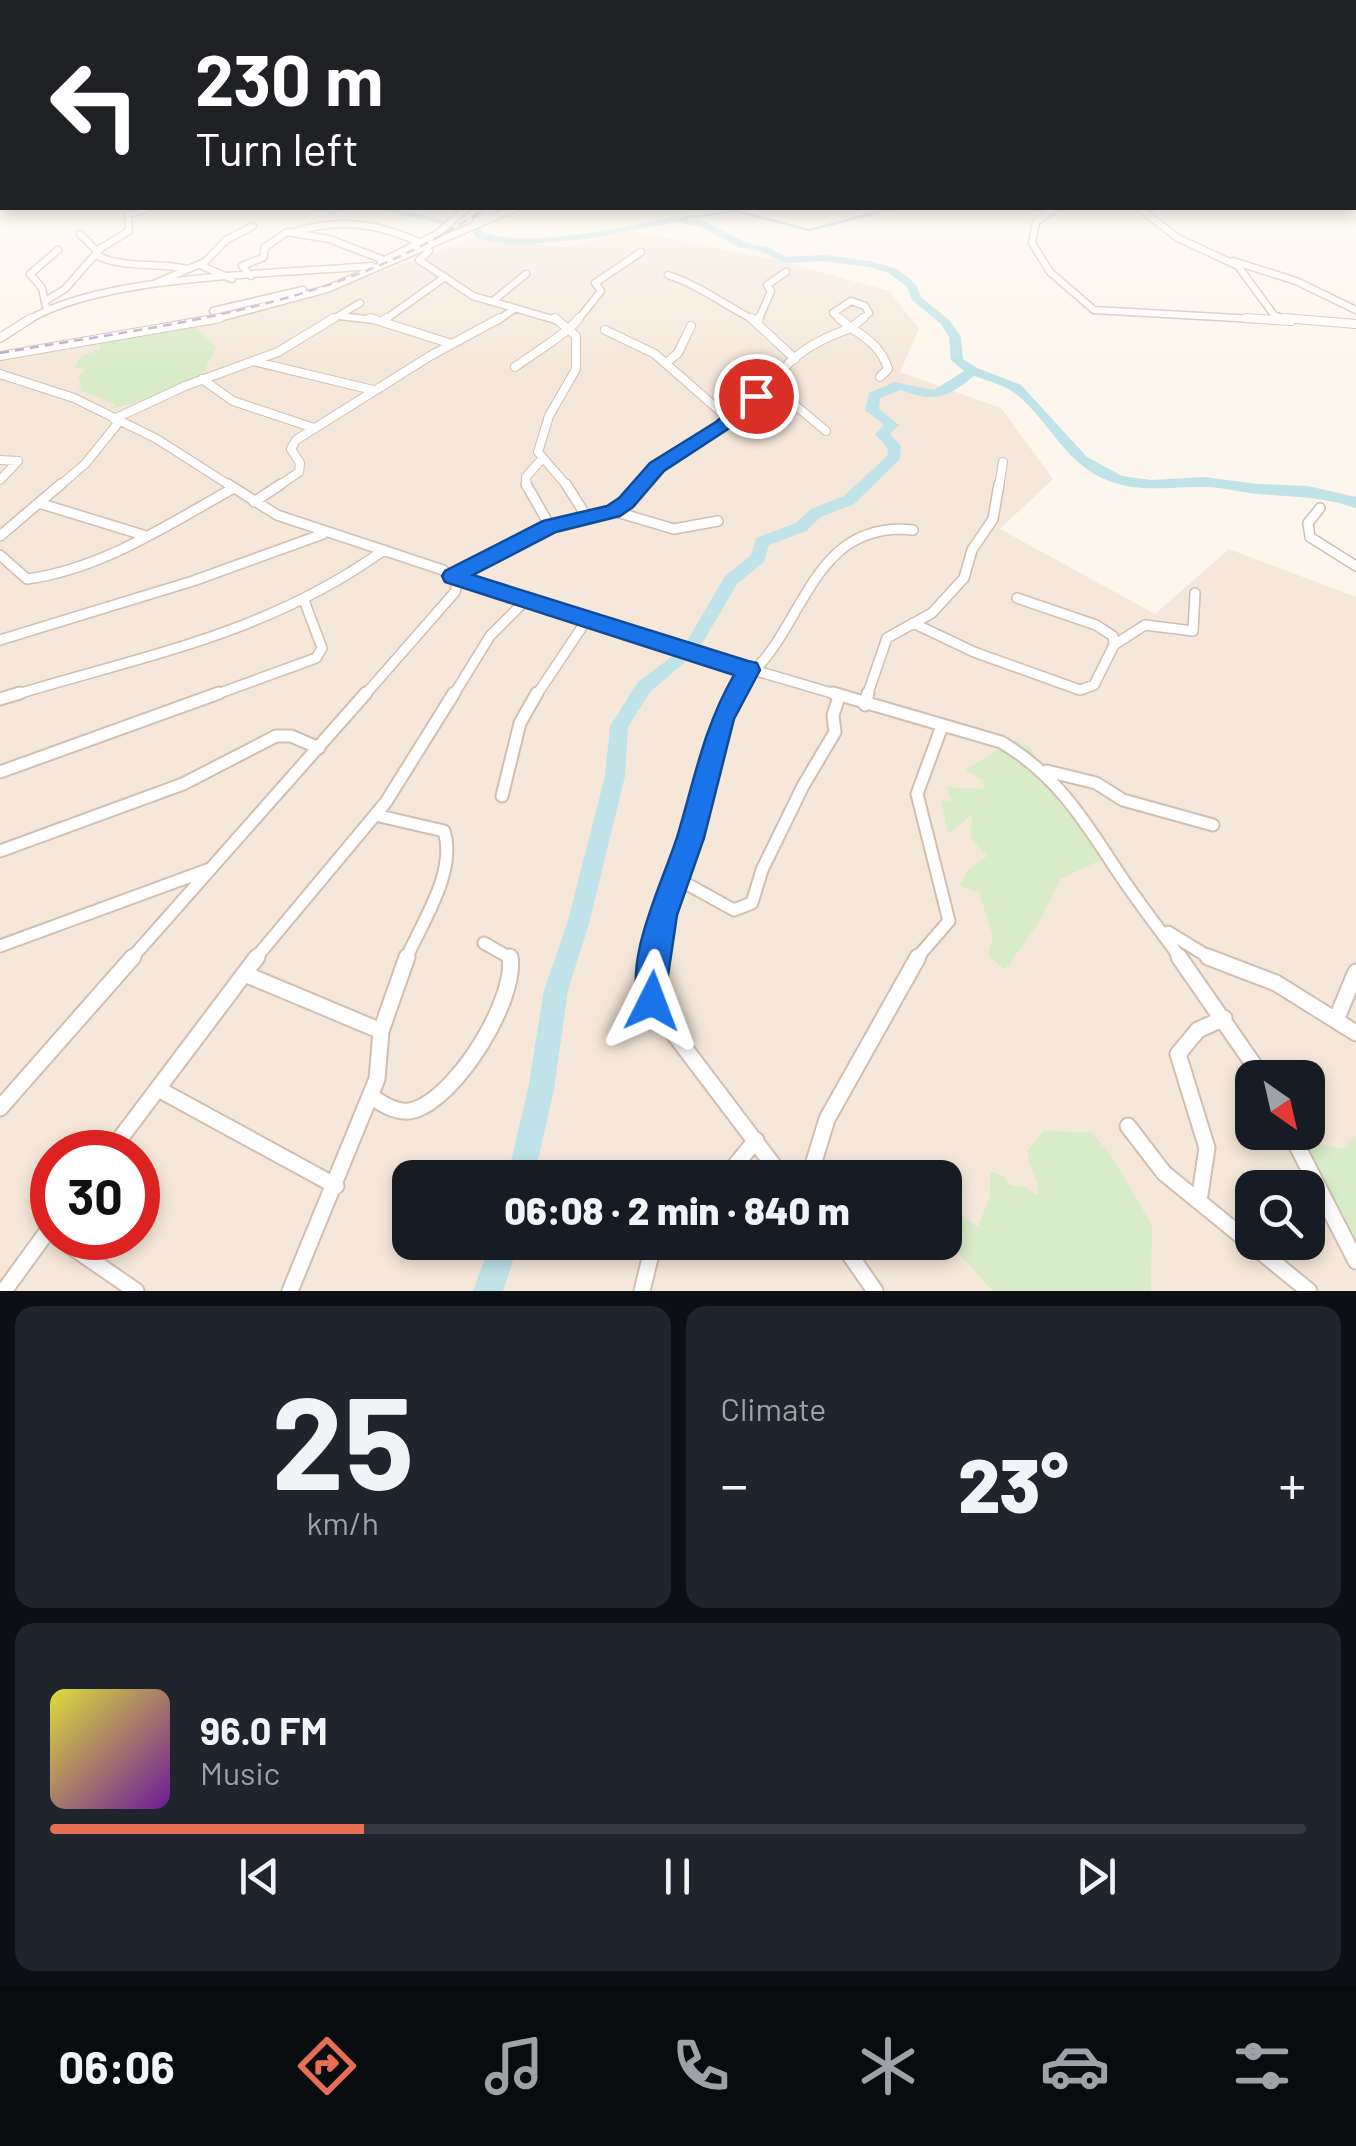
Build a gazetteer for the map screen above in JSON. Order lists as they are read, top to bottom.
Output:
{
  "north": "bottom right",
  "page": {
    "turn": ["230 m", "Turn left"],
    "limit": "30",
    "trip": "06:08 · 2 min · 840 m",
    "tile": [
      ["25", "km/h"],
      "Climate"
    ],
    "heat": ["−", "23°", "+"],
    "song": ["96.0 FM", "Music"],
    "tabs": "06:06"
  }
}
